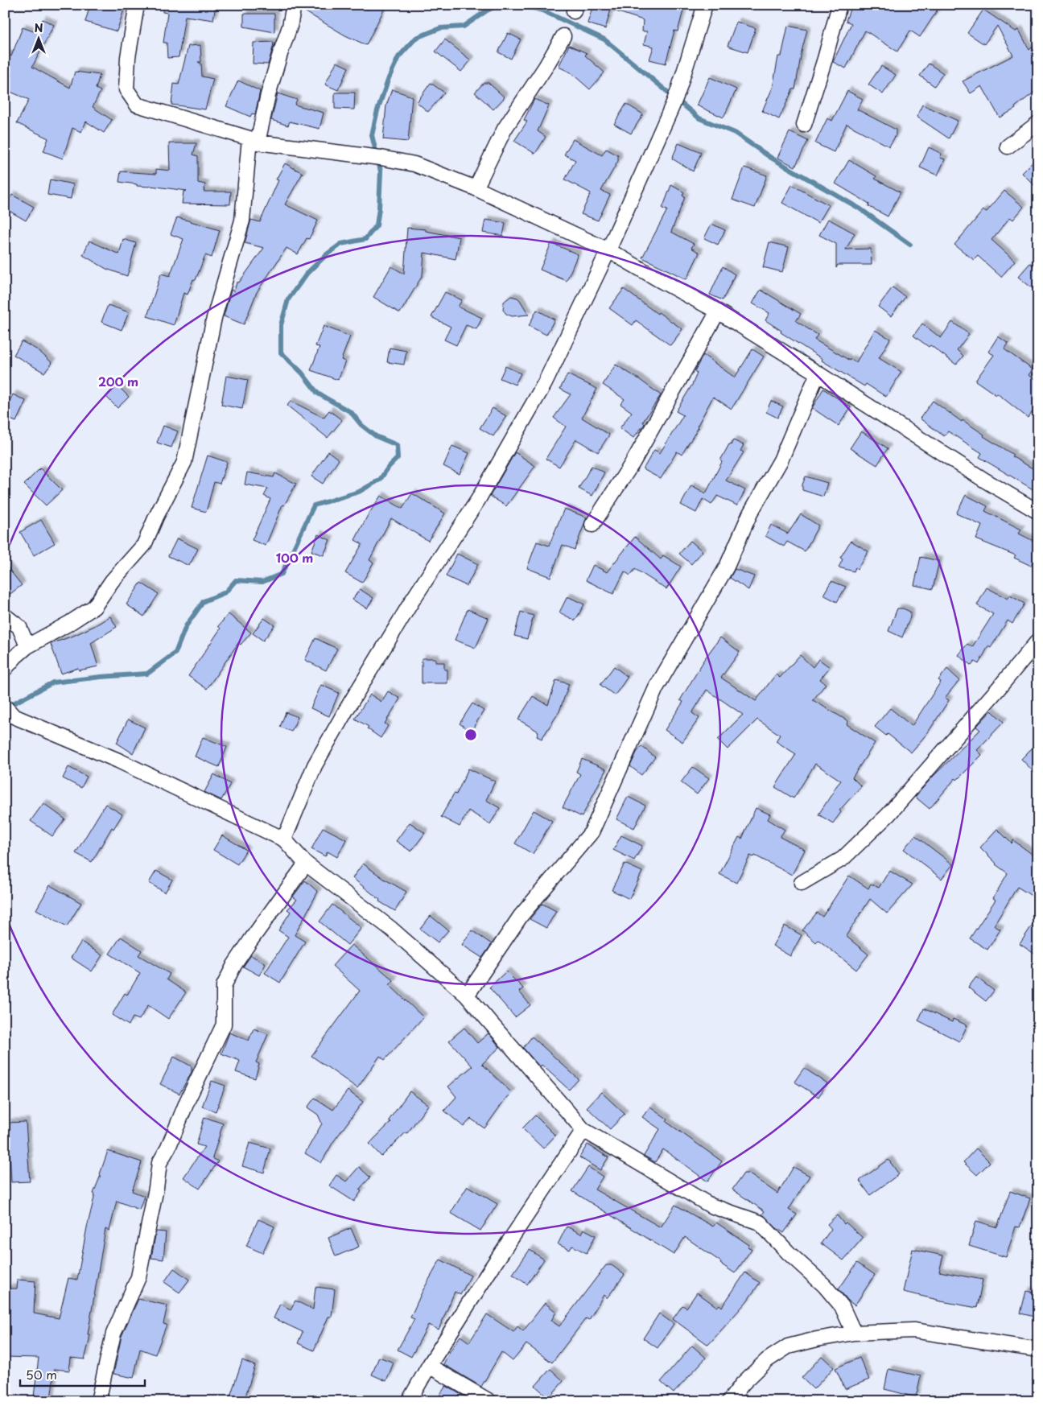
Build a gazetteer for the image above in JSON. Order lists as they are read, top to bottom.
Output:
{
  "scale_bar": "50 m",
  "north": "top",
  "rings": ["200 m", "100 m"]
}
